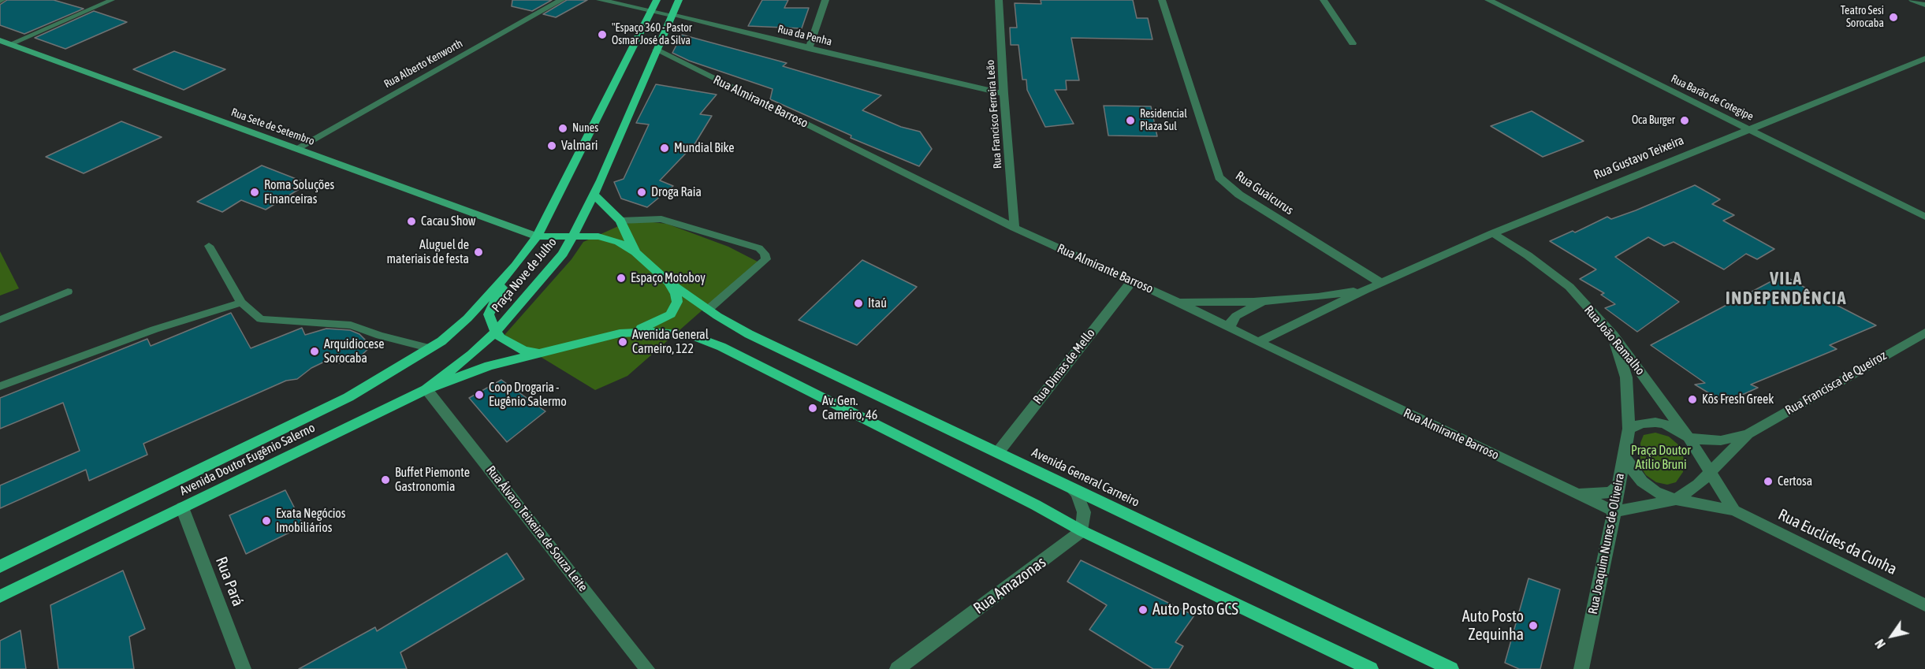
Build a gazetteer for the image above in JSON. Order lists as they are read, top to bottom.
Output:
{
  "streets": {
    "main road": [
      "Rua Sete de Setembro",
      "Praça Nove de Julho",
      "Avenida Doutor Eugênio Salerno",
      "Avenida General Carneiro"
    ],
    "street": [
      "Rua da Penha",
      "Rua Alberto Kenworth",
      "Rua Barão de Cotegipe",
      "Rua Almirante Barroso",
      "Rua Francisco Ferreira Leão",
      "Rua Gustavo Teixeira",
      "Rua Guaicurus",
      "Rua João Ramalho",
      "Rua Dimas de Mello",
      "Rua Francisca de Queiroz",
      "Rua Álvaro Teixeira de Souza Leite",
      "Rua Euclides da Cunha",
      "Rua Joaquim Nunes de Oliveira",
      "Rua Pará",
      "Rua Amazonas"
    ]
  },
  "crossings": [
    ["Rua da Penha", "Rua Francisco Ferreira Leão"],
    ["Rua da Penha", "Praça Nove de Julho"],
    ["Rua Alberto Kenworth", "Rua Sete de Setembro"],
    ["Rua Barão de Cotegipe", "Rua Gustavo Teixeira"],
    ["Rua Almirante Barroso", "Rua Francisco Ferreira Leão"],
    ["Rua Almirante Barroso", "Rua Gustavo Teixeira"],
    ["Rua Almirante Barroso", "Praça Nove de Julho"],
    ["Rua Almirante Barroso", "Rua Dimas de Mello"],
    ["Rua Almirante Barroso", "Rua Euclides da Cunha"],
    ["Rua Almirante Barroso", "Rua Joaquim Nunes de Oliveira"],
    ["Rua Sete de Setembro", "Praça Nove de Julho"],
    ["Rua Gustavo Teixeira", "Rua Guaicurus"],
    ["Rua Gustavo Teixeira", "Rua João Ramalho"],
    ["Praça Nove de Julho", "Avenida Doutor Eugênio Salerno"],
    ["Praça Nove de Julho", "Avenida General Carneiro"],
    ["Rua João Ramalho", "Rua Francisca de Queiroz"],
    ["Rua João Ramalho", "Rua Euclides da Cunha"],
    ["Rua João Ramalho", "Rua Joaquim Nunes de Oliveira"],
    ["Rua Dimas de Mello", "Avenida General Carneiro"],
    ["Rua Francisca de Queiroz", "Rua Euclides da Cunha"],
    ["Rua Francisca de Queiroz", "Rua Joaquim Nunes de Oliveira"],
    ["Avenida Doutor Eugênio Salerno", "Rua Álvaro Teixeira de Souza Leite"],
    ["Avenida Doutor Eugênio Salerno", "Rua Pará"],
    ["Rua Euclides da Cunha", "Rua Joaquim Nunes de Oliveira"]
  ],
  "districts": ["VILA INDEPENDÊNCIA"],
  "parks": ["Praça Doutor Atílio Bruni"],
  "places": [
    "Teatro Sesi Sorocaba",
    "\"Espaço 360 - Pastor Osmar José da Silva",
    "Residencial Plaza Sul",
    "Oca Burger",
    "Nunes",
    "Valmari",
    "Mundial Bike",
    "Roma Soluções Financeiras",
    "Droga Raia",
    "Cacau Show",
    "Aluguel de materiais de festa",
    "Espaço Motoboy",
    "Itaú",
    "Avenida General Carneiro, 122",
    "Arquidiocese Sorocaba",
    "Coop Drogaria - Eugênio Salermo",
    "Kōs Fresh Greek",
    "Av. Gen. Carneiro, 46",
    "Buffet Piemonte Gastronomia",
    "Certosa",
    "Exata Negócios Imobiliários",
    "Auto Posto GCS",
    "Auto Posto Zequinha"
  ],
  "north": "bottom left"
}
